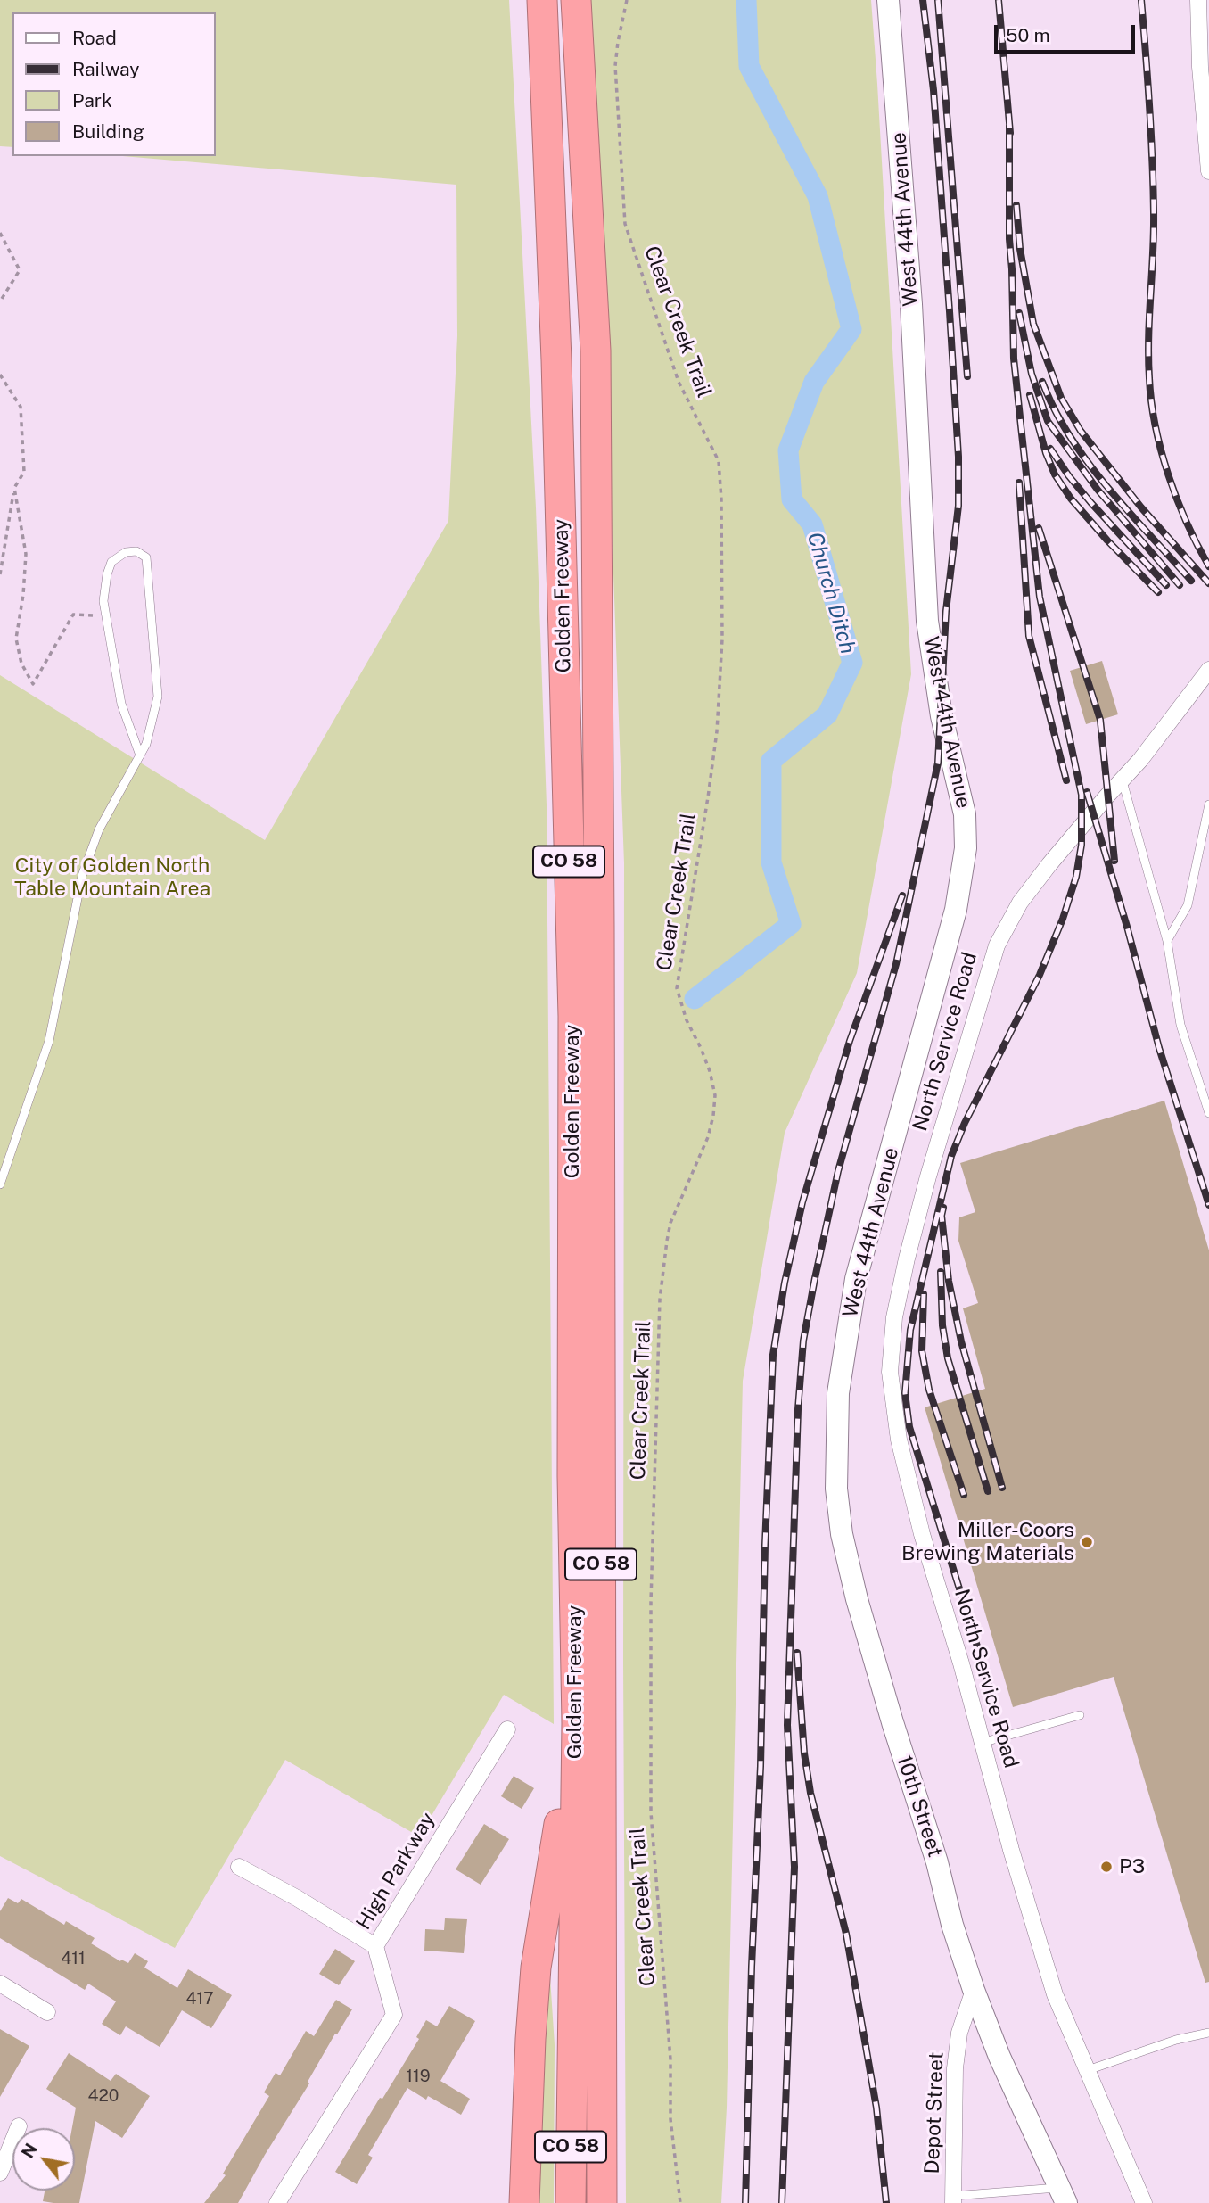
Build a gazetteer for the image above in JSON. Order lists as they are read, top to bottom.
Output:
{
  "streets": {
    "highway": ["Golden Freeway", "CO 58"],
    "street": [
      "West 44th Avenue",
      "North Service Road",
      "10th Street",
      "High Parkway",
      "Depot Street"
    ],
    "path": ["Clear Creek Trail"]
  },
  "crossings": [
    ["West 44th Avenue", "10th Street"],
    ["10th Street", "Depot Street"]
  ],
  "water": ["Church Ditch"],
  "parks": ["City of Golden North Table Mountain Area"],
  "places": ["Miller-Coors Brewing Materials", "P3"],
  "house_numbers": [
    "411",
    "417",
    "119",
    "420"
  ],
  "legend": [
    "Road",
    "Railway",
    "Park",
    "Building"
  ],
  "scale_bar": "50 m",
  "north": "top left"
}
